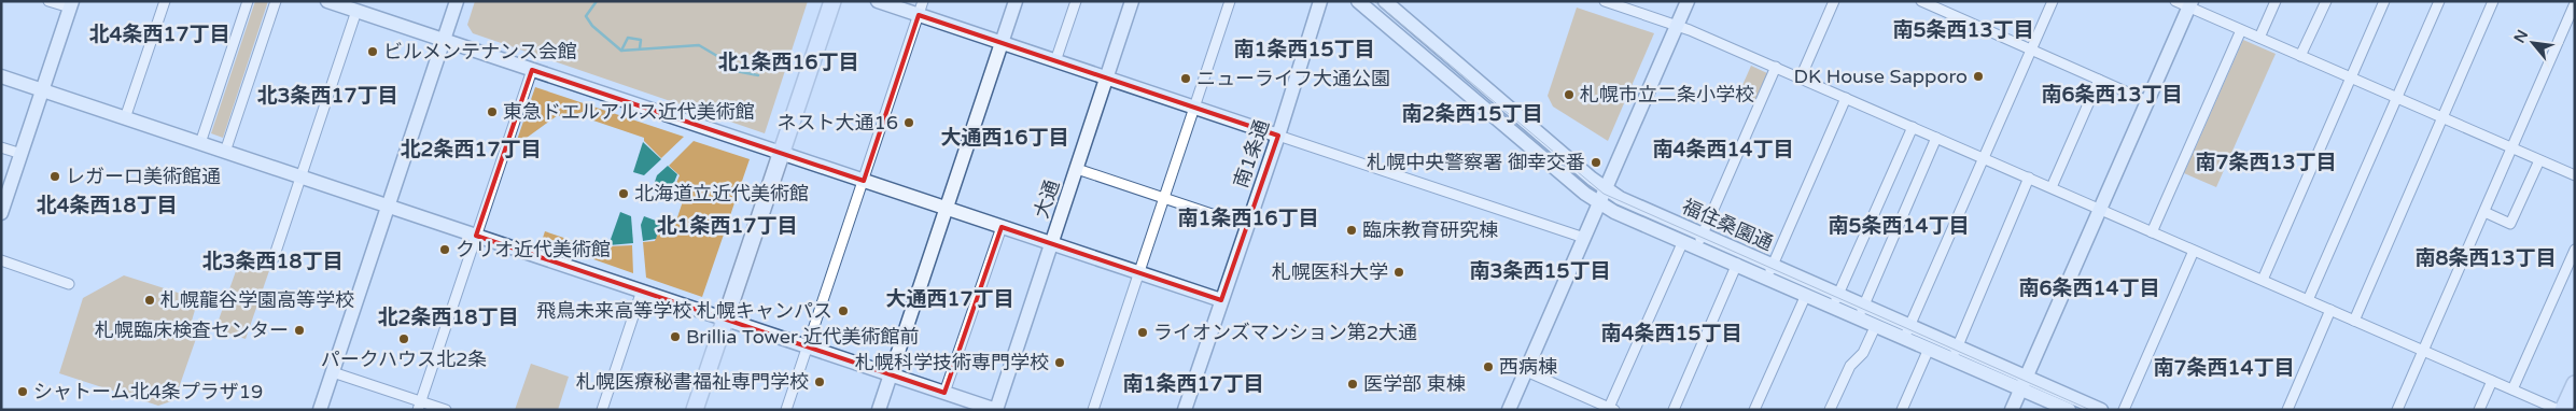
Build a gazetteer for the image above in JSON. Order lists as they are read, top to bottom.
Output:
{
  "streets": {
    "street": ["南1条通", "大通", "福住桑園通"]
  },
  "districts": [
    "南5条西13丁目",
    "北4条西17丁目",
    "南1条西15丁目",
    "北1条西16丁目",
    "南6条西13丁目",
    "北3条西17丁目",
    "南2条西15丁目",
    "大通西16丁目",
    "北2条西17丁目",
    "南4条西14丁目",
    "南7条西13丁目",
    "北4条西18丁目",
    "南1条西16丁目",
    "北1条西17丁目",
    "南5条西14丁目",
    "南8条西13丁目",
    "北3条西18丁目",
    "南3条西15丁目",
    "南6条西14丁目",
    "大通西17丁目",
    "北2条西18丁目",
    "南4条西15丁目",
    "南7条西14丁目",
    "南1条西17丁目"
  ],
  "places": [
    "ビルメンテナンス会館",
    "DK House Sapporo",
    "ニューライフ大通公園",
    "札幌市立二条小学校",
    "東急ドエルアルス近代美術館",
    "ネスト大通16",
    "札幌中央警察署 御幸交番",
    "レガーロ美術館通",
    "北海道立近代美術館",
    "臨床教育研究棟",
    "クリオ近代美術館",
    "札幌医科大学",
    "札幌龍谷学園高等学校",
    "飛鳥未来高等学校 札幌キャンパス",
    "札幌臨床検査センター",
    "ライオンズマンション第2大通",
    "Brillia Tower 近代美術館前",
    "パークハウス北2条",
    "札幌科学技術専門学校",
    "西病棟",
    "札幌医療秘書福祉専門学校",
    "医学部 東棟",
    "シャトーム北4条プラザ19"
  ],
  "north": "top left"
}
